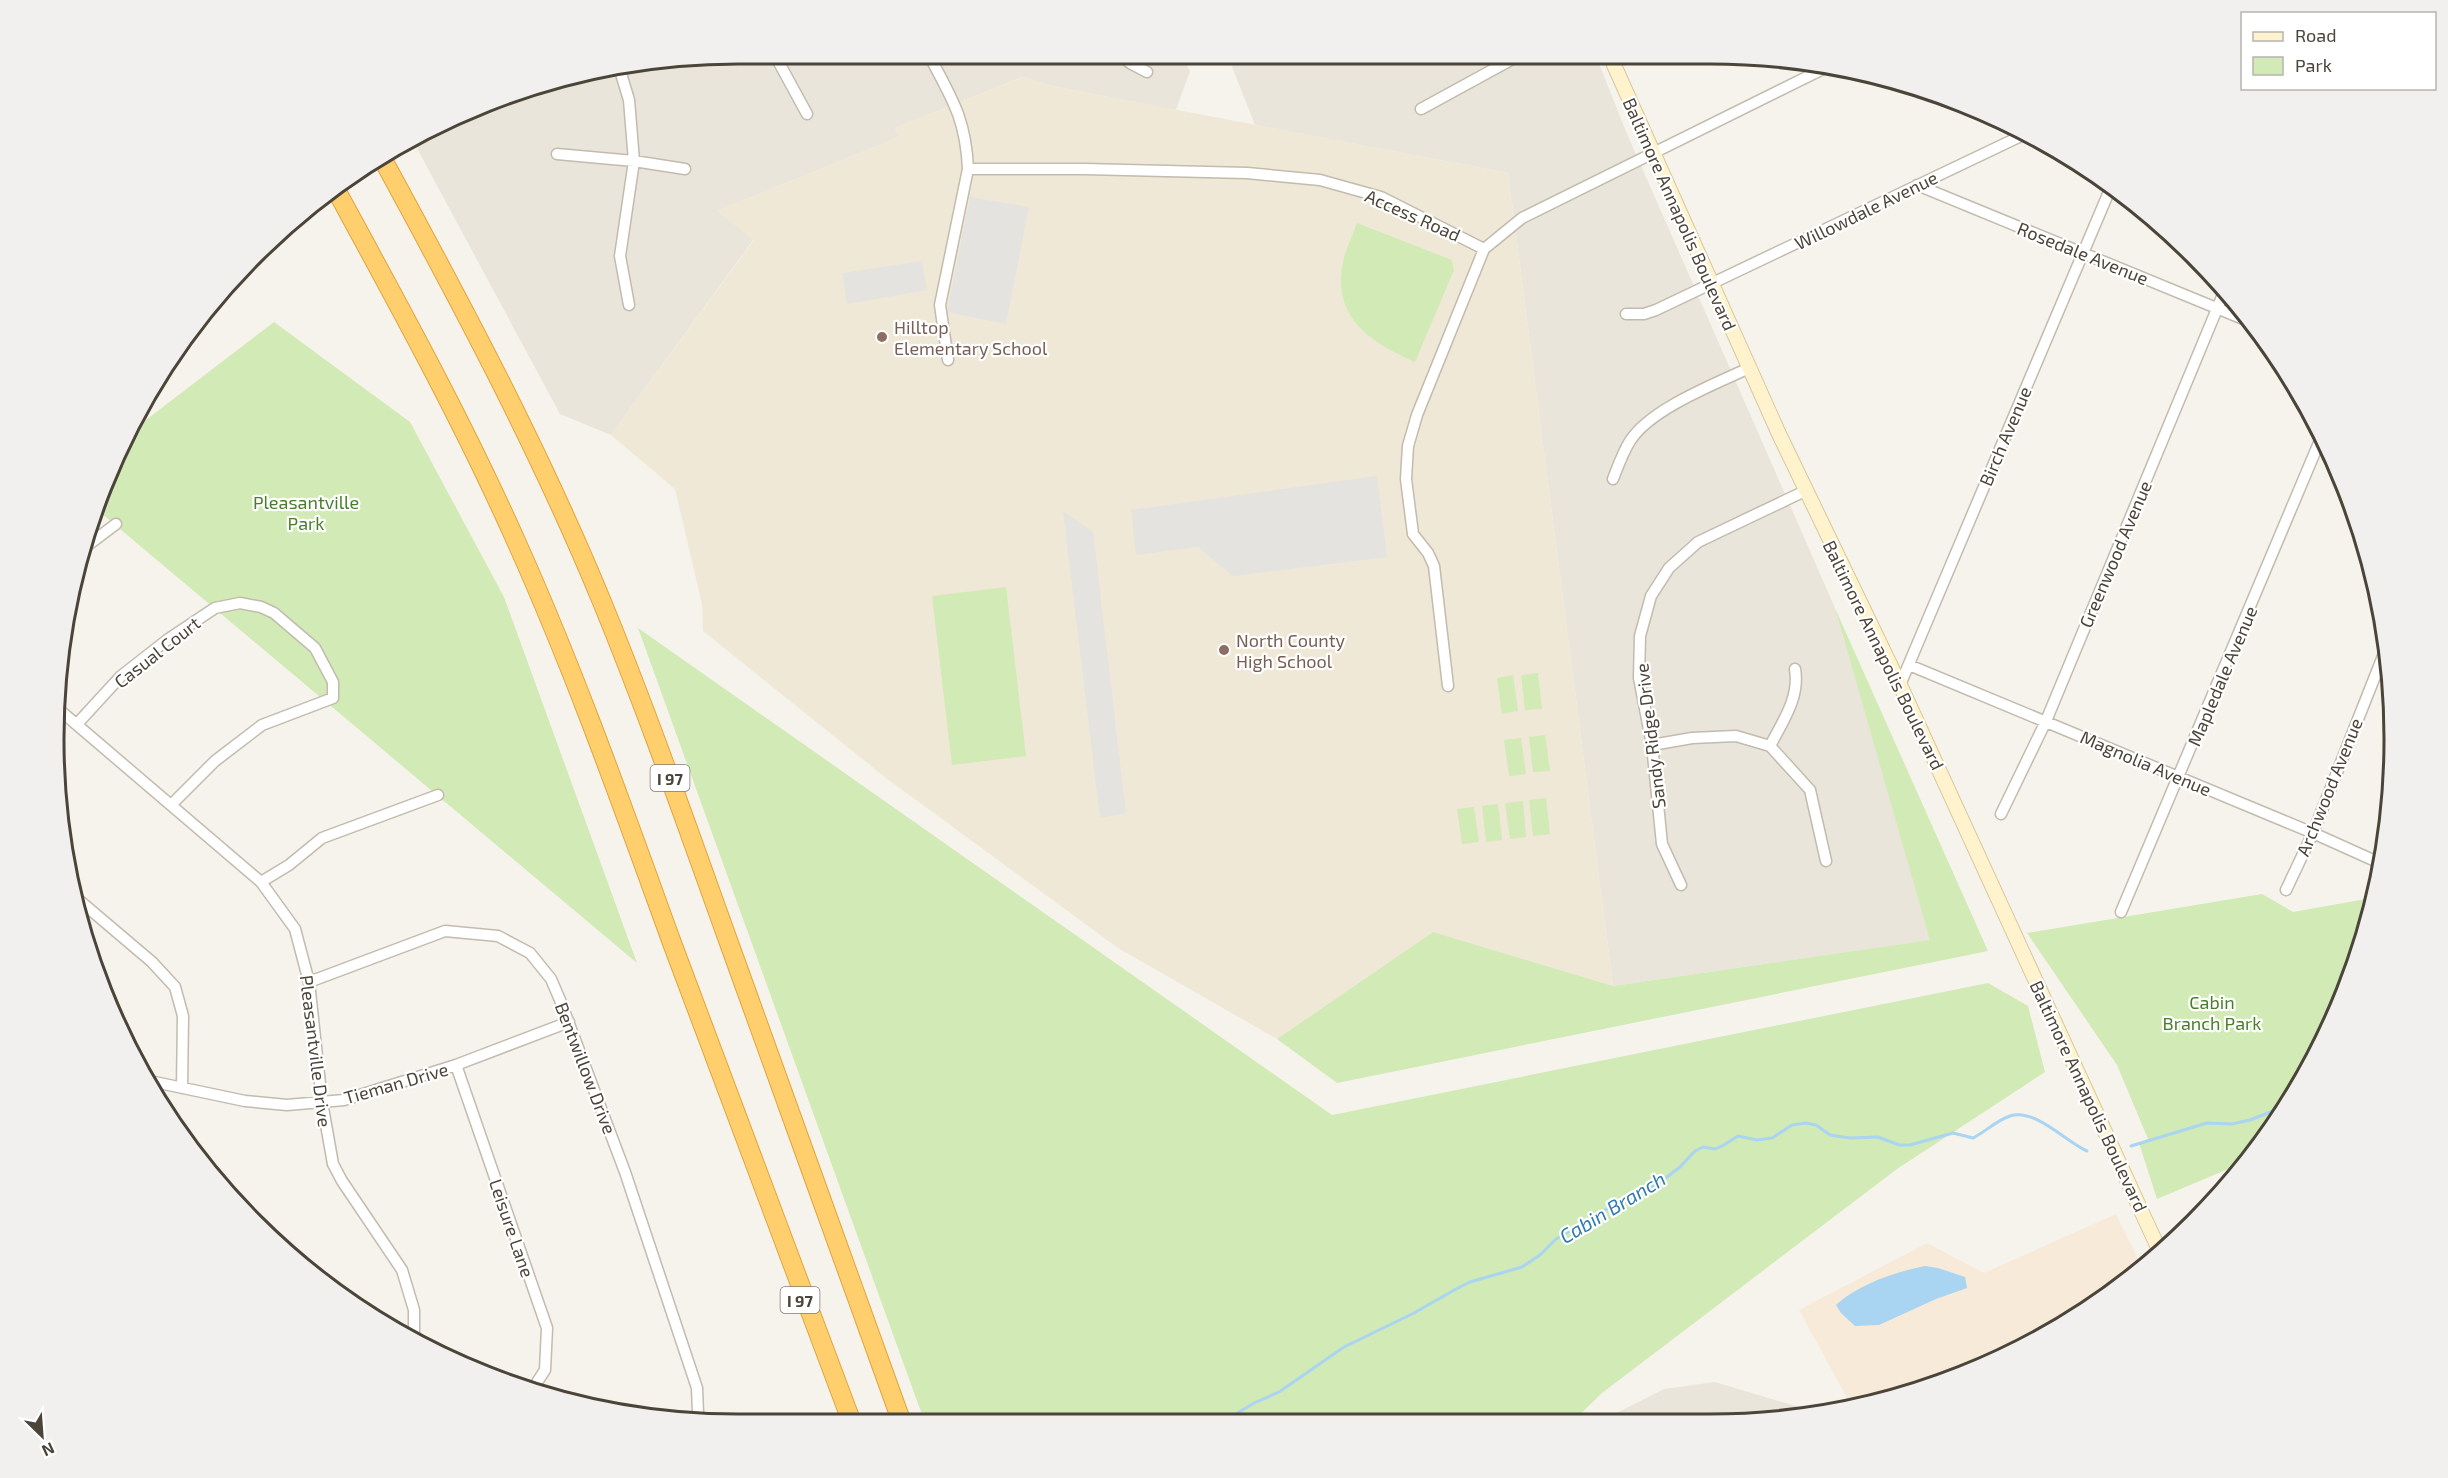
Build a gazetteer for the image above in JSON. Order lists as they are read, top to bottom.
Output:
{
  "streets": {
    "highway": ["I 97"],
    "main road": ["Baltimore Annapolis Boulevard"],
    "street": [
      "Willowdale Avenue",
      "Access Road",
      "Rosedale Avenue",
      "Birch Avenue",
      "Greenwood Avenue",
      "Casual Court",
      "Mapledale Avenue",
      "Sandy Ridge Drive",
      "Magnolia Avenue",
      "Archwood Avenue",
      "Pleasantville Drive",
      "Bentwillow Drive",
      "Tieman Drive",
      "Leisure Lane"
    ]
  },
  "crossings": [
    ["Willowdale Avenue", "Baltimore Annapolis Boulevard"],
    ["Willowdale Avenue", "Rosedale Avenue"],
    ["Baltimore Annapolis Boulevard", "Birch Avenue"],
    ["Baltimore Annapolis Boulevard", "Sandy Ridge Drive"],
    ["Rosedale Avenue", "Birch Avenue"],
    ["Rosedale Avenue", "Greenwood Avenue"],
    ["Birch Avenue", "Magnolia Avenue"],
    ["Greenwood Avenue", "Magnolia Avenue"],
    ["Casual Court", "Pleasantville Drive"],
    ["Mapledale Avenue", "Magnolia Avenue"],
    ["Magnolia Avenue", "Archwood Avenue"],
    ["Pleasantville Drive", "Bentwillow Drive"],
    ["Pleasantville Drive", "Tieman Drive"],
    ["Bentwillow Drive", "Tieman Drive"],
    ["Tieman Drive", "Leisure Lane"]
  ],
  "water": ["Cabin Branch"],
  "parks": ["Pleasantville Park", "Cabin Branch Park"],
  "places": ["Hilltop Elementary School", "North County High School"],
  "legend": ["Road", "Park"],
  "north": "bottom right"
}
